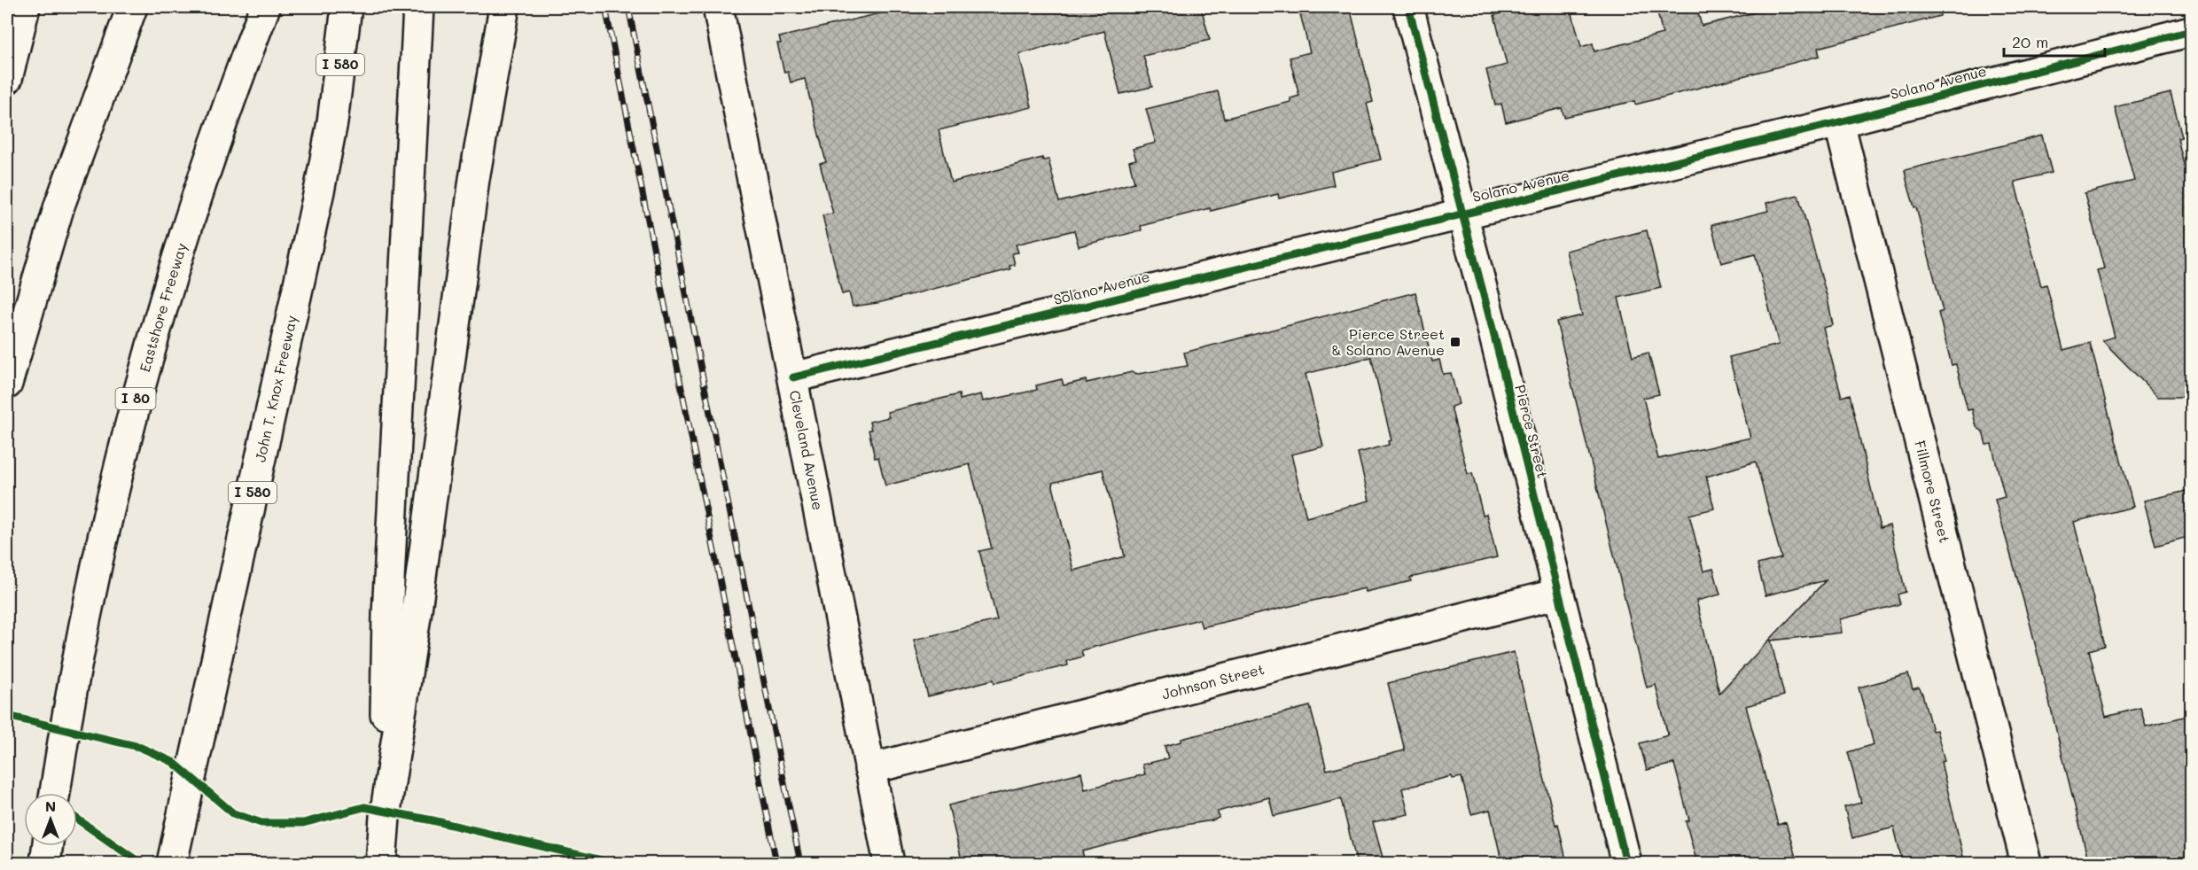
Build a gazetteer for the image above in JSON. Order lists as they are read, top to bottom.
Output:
{
  "streets": {
    "main road": [
      "I 580",
      "Solano Avenue",
      "Eastshore Freeway",
      "John T. Knox Freeway",
      "I 80",
      "Pierce Street",
      "Cleveland Avenue",
      "Fillmore Street",
      "Johnson Street"
    ]
  },
  "crossings": [
    ["Solano Avenue", "Pierce Street"],
    ["Solano Avenue", "Cleveland Avenue"],
    ["Solano Avenue", "Fillmore Street"],
    ["Pierce Street", "Johnson Street"],
    ["Cleveland Avenue", "Johnson Street"]
  ],
  "places": {
    "transit": ["Pierce Street & Solano Avenue"]
  },
  "scale_bar": "20 m",
  "north": "top"
}
